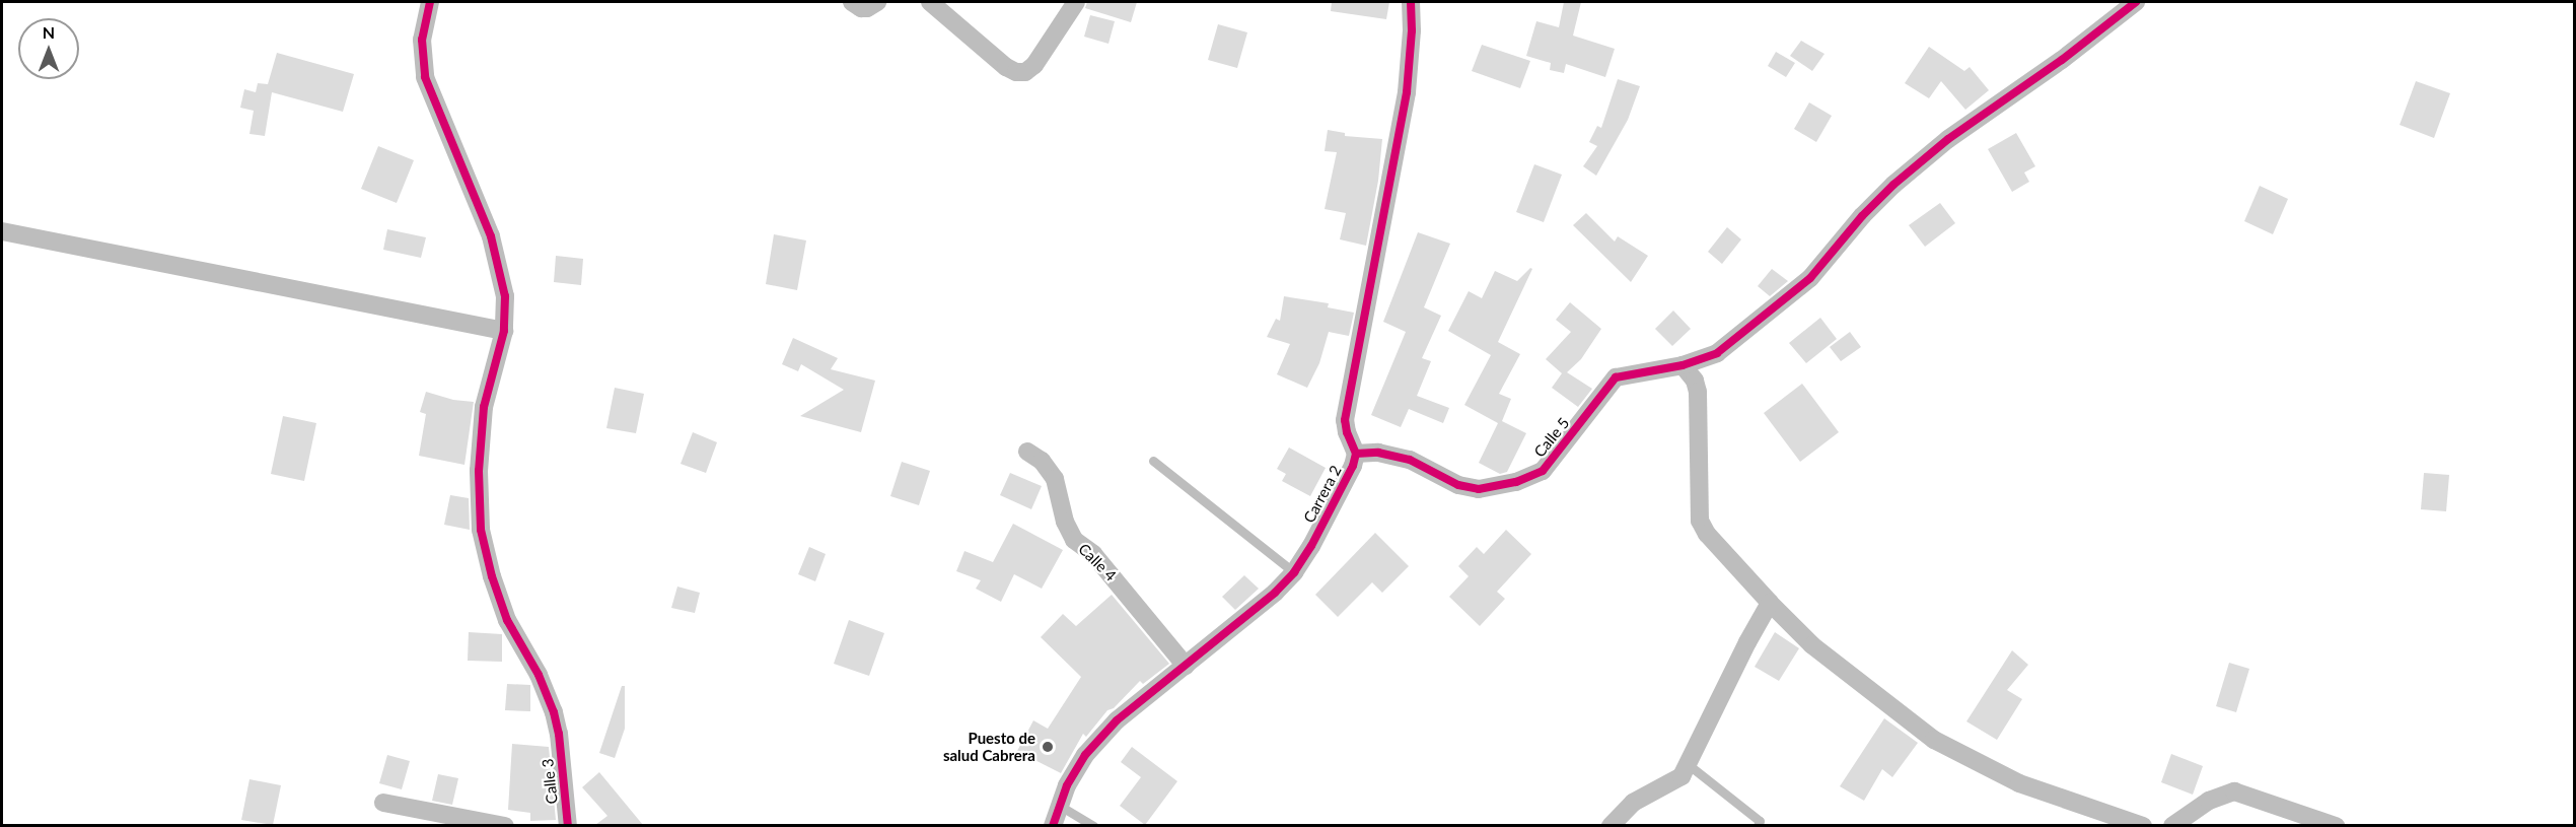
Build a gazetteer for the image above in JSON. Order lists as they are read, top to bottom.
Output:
{
  "streets": {
    "street": [
      "Calle 5",
      "Carrera 2",
      "Calle 4",
      "Calle 3"
    ]
  },
  "crossings": [
    ["Calle 5", "Carrera 2"],
    ["Carrera 2", "Calle 4"]
  ],
  "places": ["Puesto de salud Cabrera"],
  "north": "top"
}
